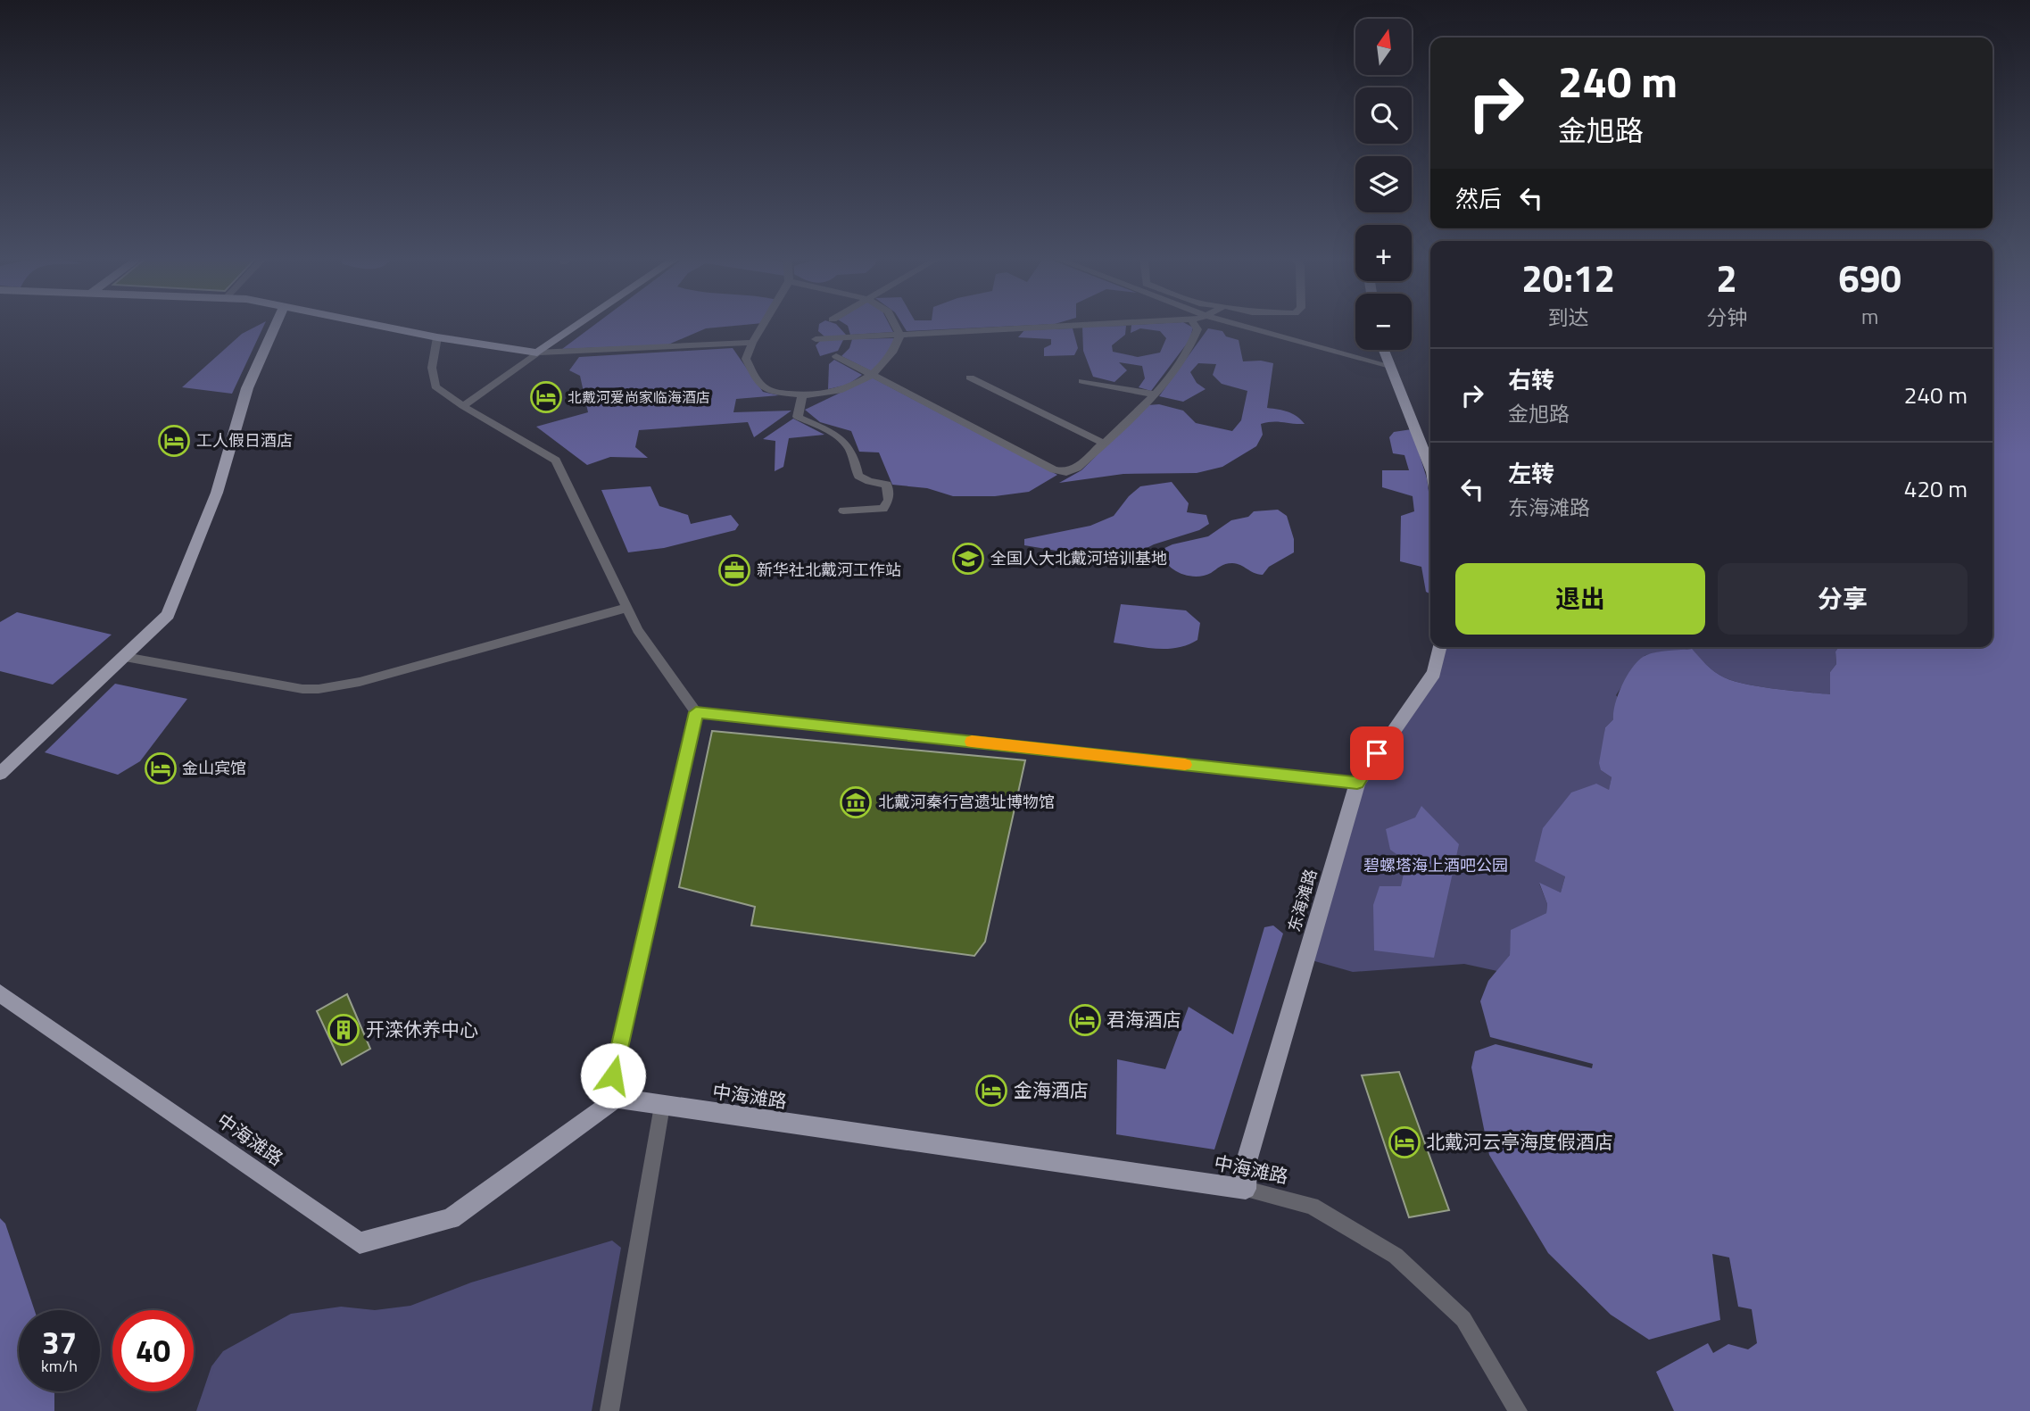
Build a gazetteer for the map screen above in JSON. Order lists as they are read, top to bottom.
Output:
{
  "streets": {
    "main road": ["东海滩路", "中海滩路"]
  },
  "crossings": [
    ["东海滩路", "中海滩路"]
  ],
  "parks": ["碧螺塔海上酒吧公园"],
  "places": {
    "hotel": [
      "北戴河爱尚家临海酒店",
      "工人假日酒店",
      "金山宾馆",
      "君海酒店",
      "金海酒店",
      "北戴河云亭海度假酒店"
    ],
    "school or university": ["全国人大北戴河培训基地"],
    "office": ["新华社北戴河工作站"],
    "museum": ["北戴河秦行宫遗址博物馆"],
    "building": ["开滦休养中心"]
  },
  "north": "top",
  "page": {
    "map_buttons": ["+", "−"],
    "turn": ["240 m", "金旭路"],
    "then": "然后",
    "eta": [
      "20:12",
      "到达",
      "2",
      "分钟",
      "690",
      "m"
    ],
    "list": [
      {
        "name": "右转",
        "note": "金旭路",
        "value": "240 m"
      },
      {
        "name": "左转",
        "note": "东海滩路",
        "value": "420 m"
      }
    ],
    "buttons": ["退出", "分享"],
    "speed": "37 km/h",
    "limit": "40"
  }
}
